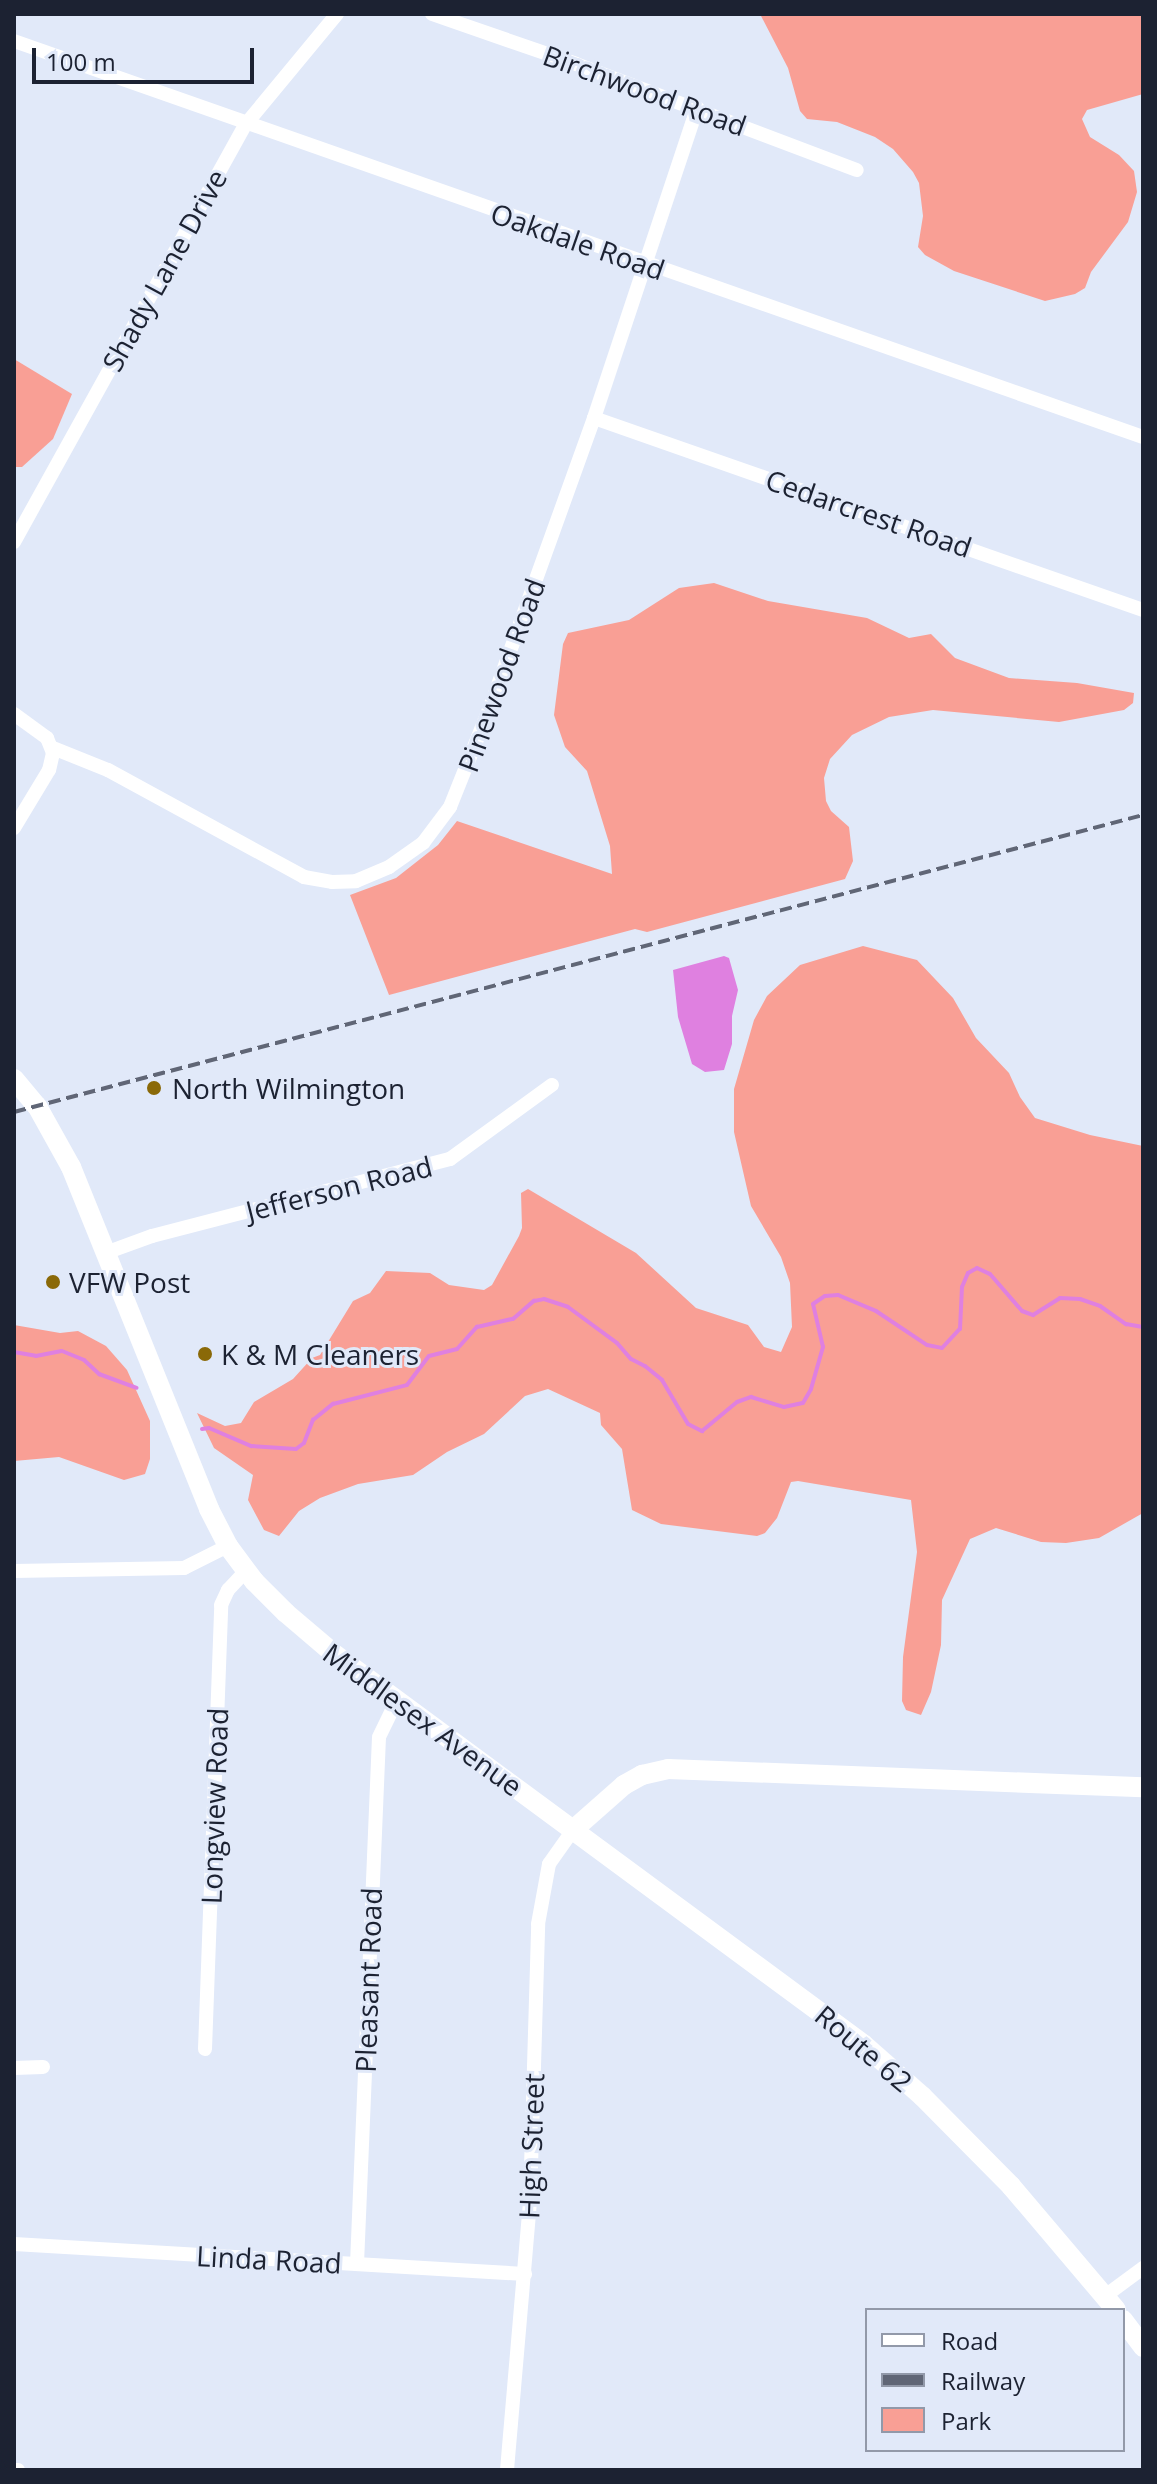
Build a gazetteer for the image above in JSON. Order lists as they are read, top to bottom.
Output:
{
  "streets": {
    "main road": ["Middlesex Avenue", "Route 62"],
    "street": [
      "Birchwood Road",
      "Oakdale Road",
      "Shady Lane Drive",
      "Cedarcrest Road",
      "Pinewood Road",
      "Jefferson Road",
      "Longview Road",
      "Pleasant Road",
      "High Street",
      "Linda Road"
    ]
  },
  "crossings": [
    ["Birchwood Road", "Pinewood Road"],
    ["Oakdale Road", "Shady Lane Drive"],
    ["Oakdale Road", "Pinewood Road"],
    ["Cedarcrest Road", "Pinewood Road"],
    ["Jefferson Road", "Middlesex Avenue"],
    ["Middlesex Avenue", "Longview Road"],
    ["Middlesex Avenue", "Pleasant Road"],
    ["Middlesex Avenue", "Route 62"],
    ["Middlesex Avenue", "High Street"],
    ["Pleasant Road", "Linda Road"],
    ["Route 62", "High Street"],
    ["High Street", "Linda Road"]
  ],
  "places": ["North Wilmington", "VFW Post", "K & M Cleaners"],
  "legend": ["Road", "Railway", "Park"],
  "scale_bar": "100 m"
}
